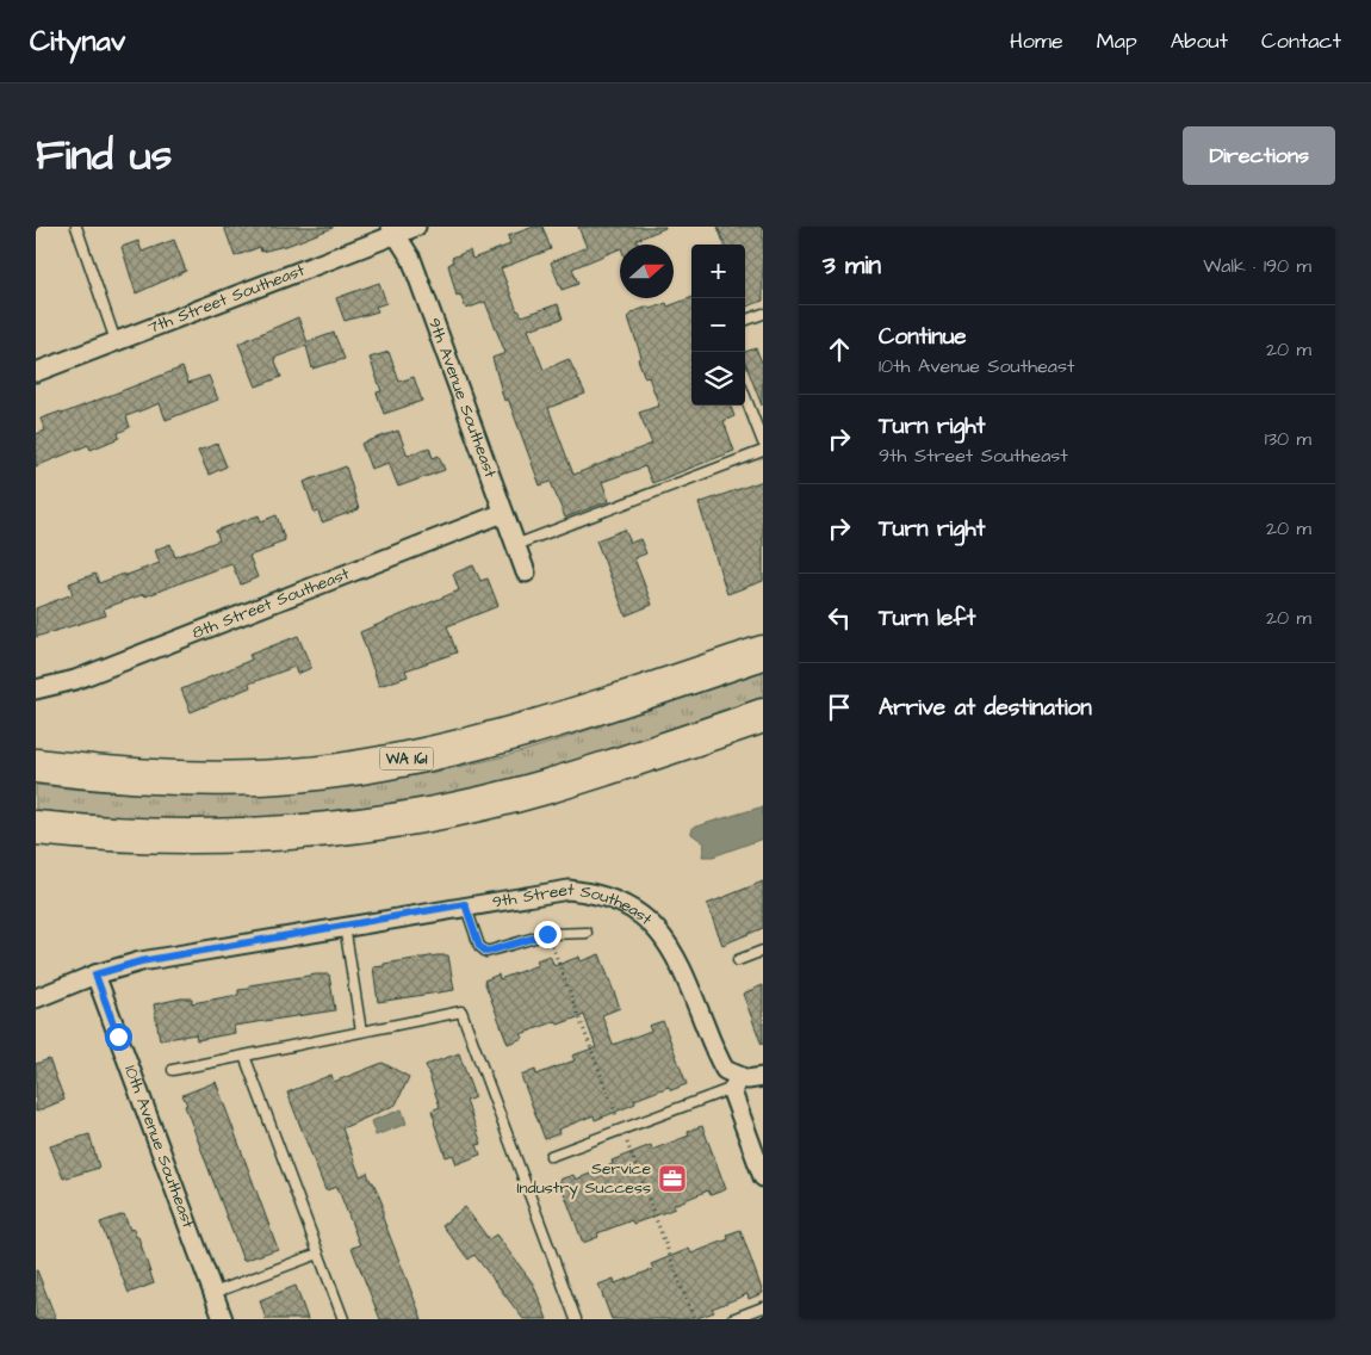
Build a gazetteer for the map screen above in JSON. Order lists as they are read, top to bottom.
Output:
{
  "streets": {
    "highway": ["WA 161"],
    "street": [
      "7th Street Southeast",
      "9th Avenue Southeast",
      "8th Street Southeast",
      "9th Street Southeast",
      "10th Avenue Southeast"
    ]
  },
  "crossings": [
    ["7th Street Southeast", "9th Avenue Southeast"],
    ["9th Avenue Southeast", "8th Street Southeast"],
    ["9th Street Southeast", "10th Avenue Southeast"]
  ],
  "places": {
    "office": ["Service Industry Success"]
  },
  "north": "right",
  "page": {
    "header": "Citynav",
    "nav": [
      "Home",
      "Map",
      "About",
      "Contact"
    ],
    "title": "Find us",
    "buttons": "Directions",
    "heading": ["3 min", "Walk · 190 m"],
    "map_buttons": ["+", "−"],
    "list": [
      ["Continue", "10th Avenue Southeast", "20 m"],
      ["Turn right", "9th Street Southeast", "130 m"],
      ["Turn right", "20 m"],
      ["Turn left", "20 m"],
      "Arrive at destination"
    ]
  }
}
